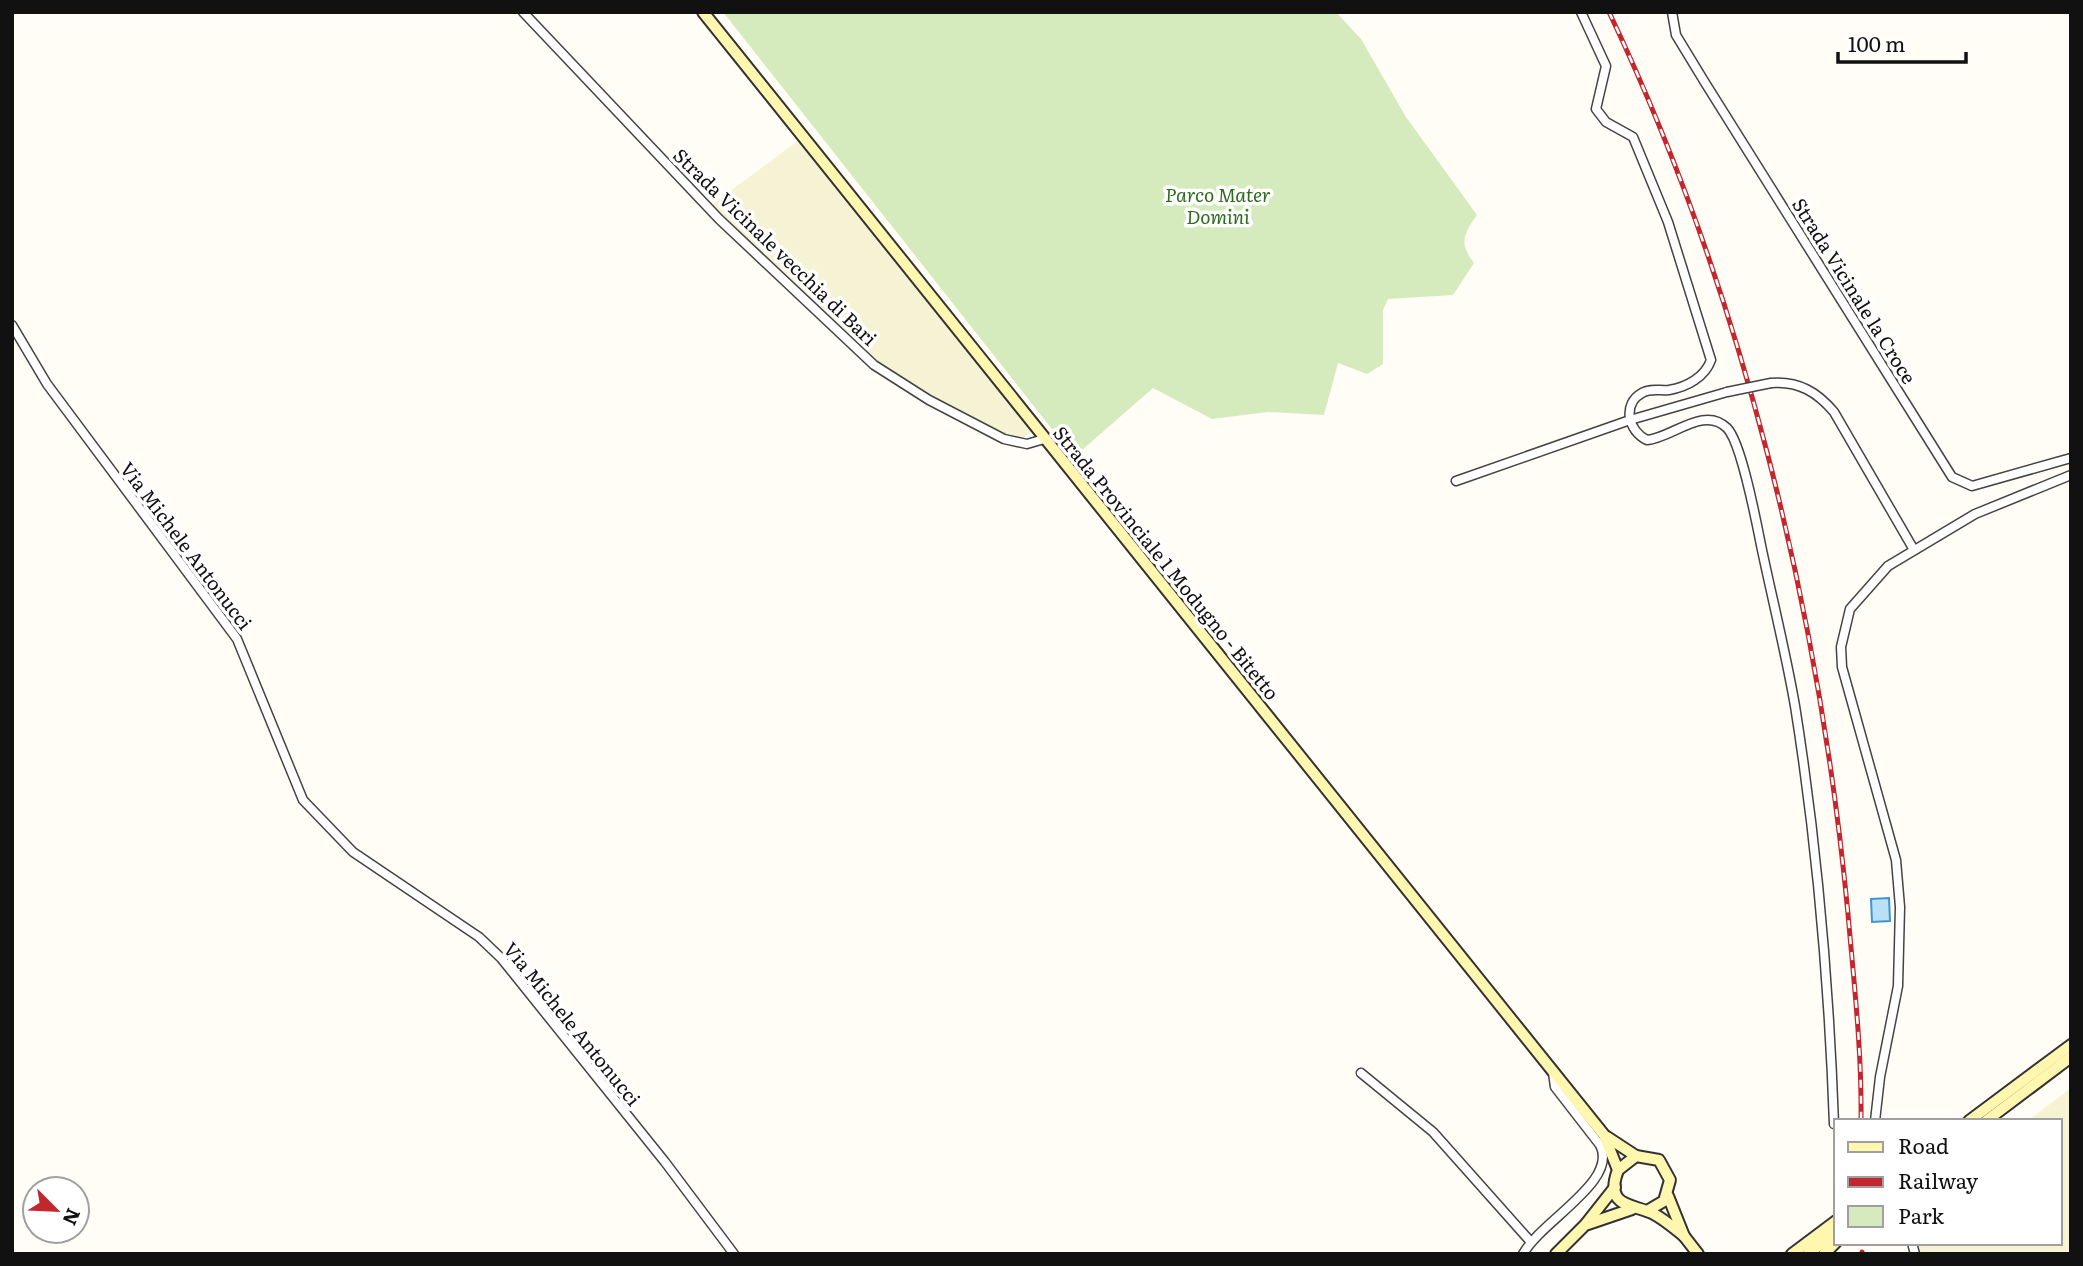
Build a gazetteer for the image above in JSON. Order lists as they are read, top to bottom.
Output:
{
  "streets": {
    "main road": ["Strada Provinciale 1 Modugno - Bitetto"],
    "street": ["Strada Vicinale vecchia di Bari", "Strada Vicinale la Croce", "Via Michele Antonucci"]
  },
  "crossings": [
    ["Strada Vicinale vecchia di Bari", "Strada Provinciale 1 Modugno - Bitetto"]
  ],
  "parks": ["Parco Mater Domini"],
  "legend": ["Road", "Railway", "Park"],
  "scale_bar": "100 m",
  "north": "bottom right"
}
